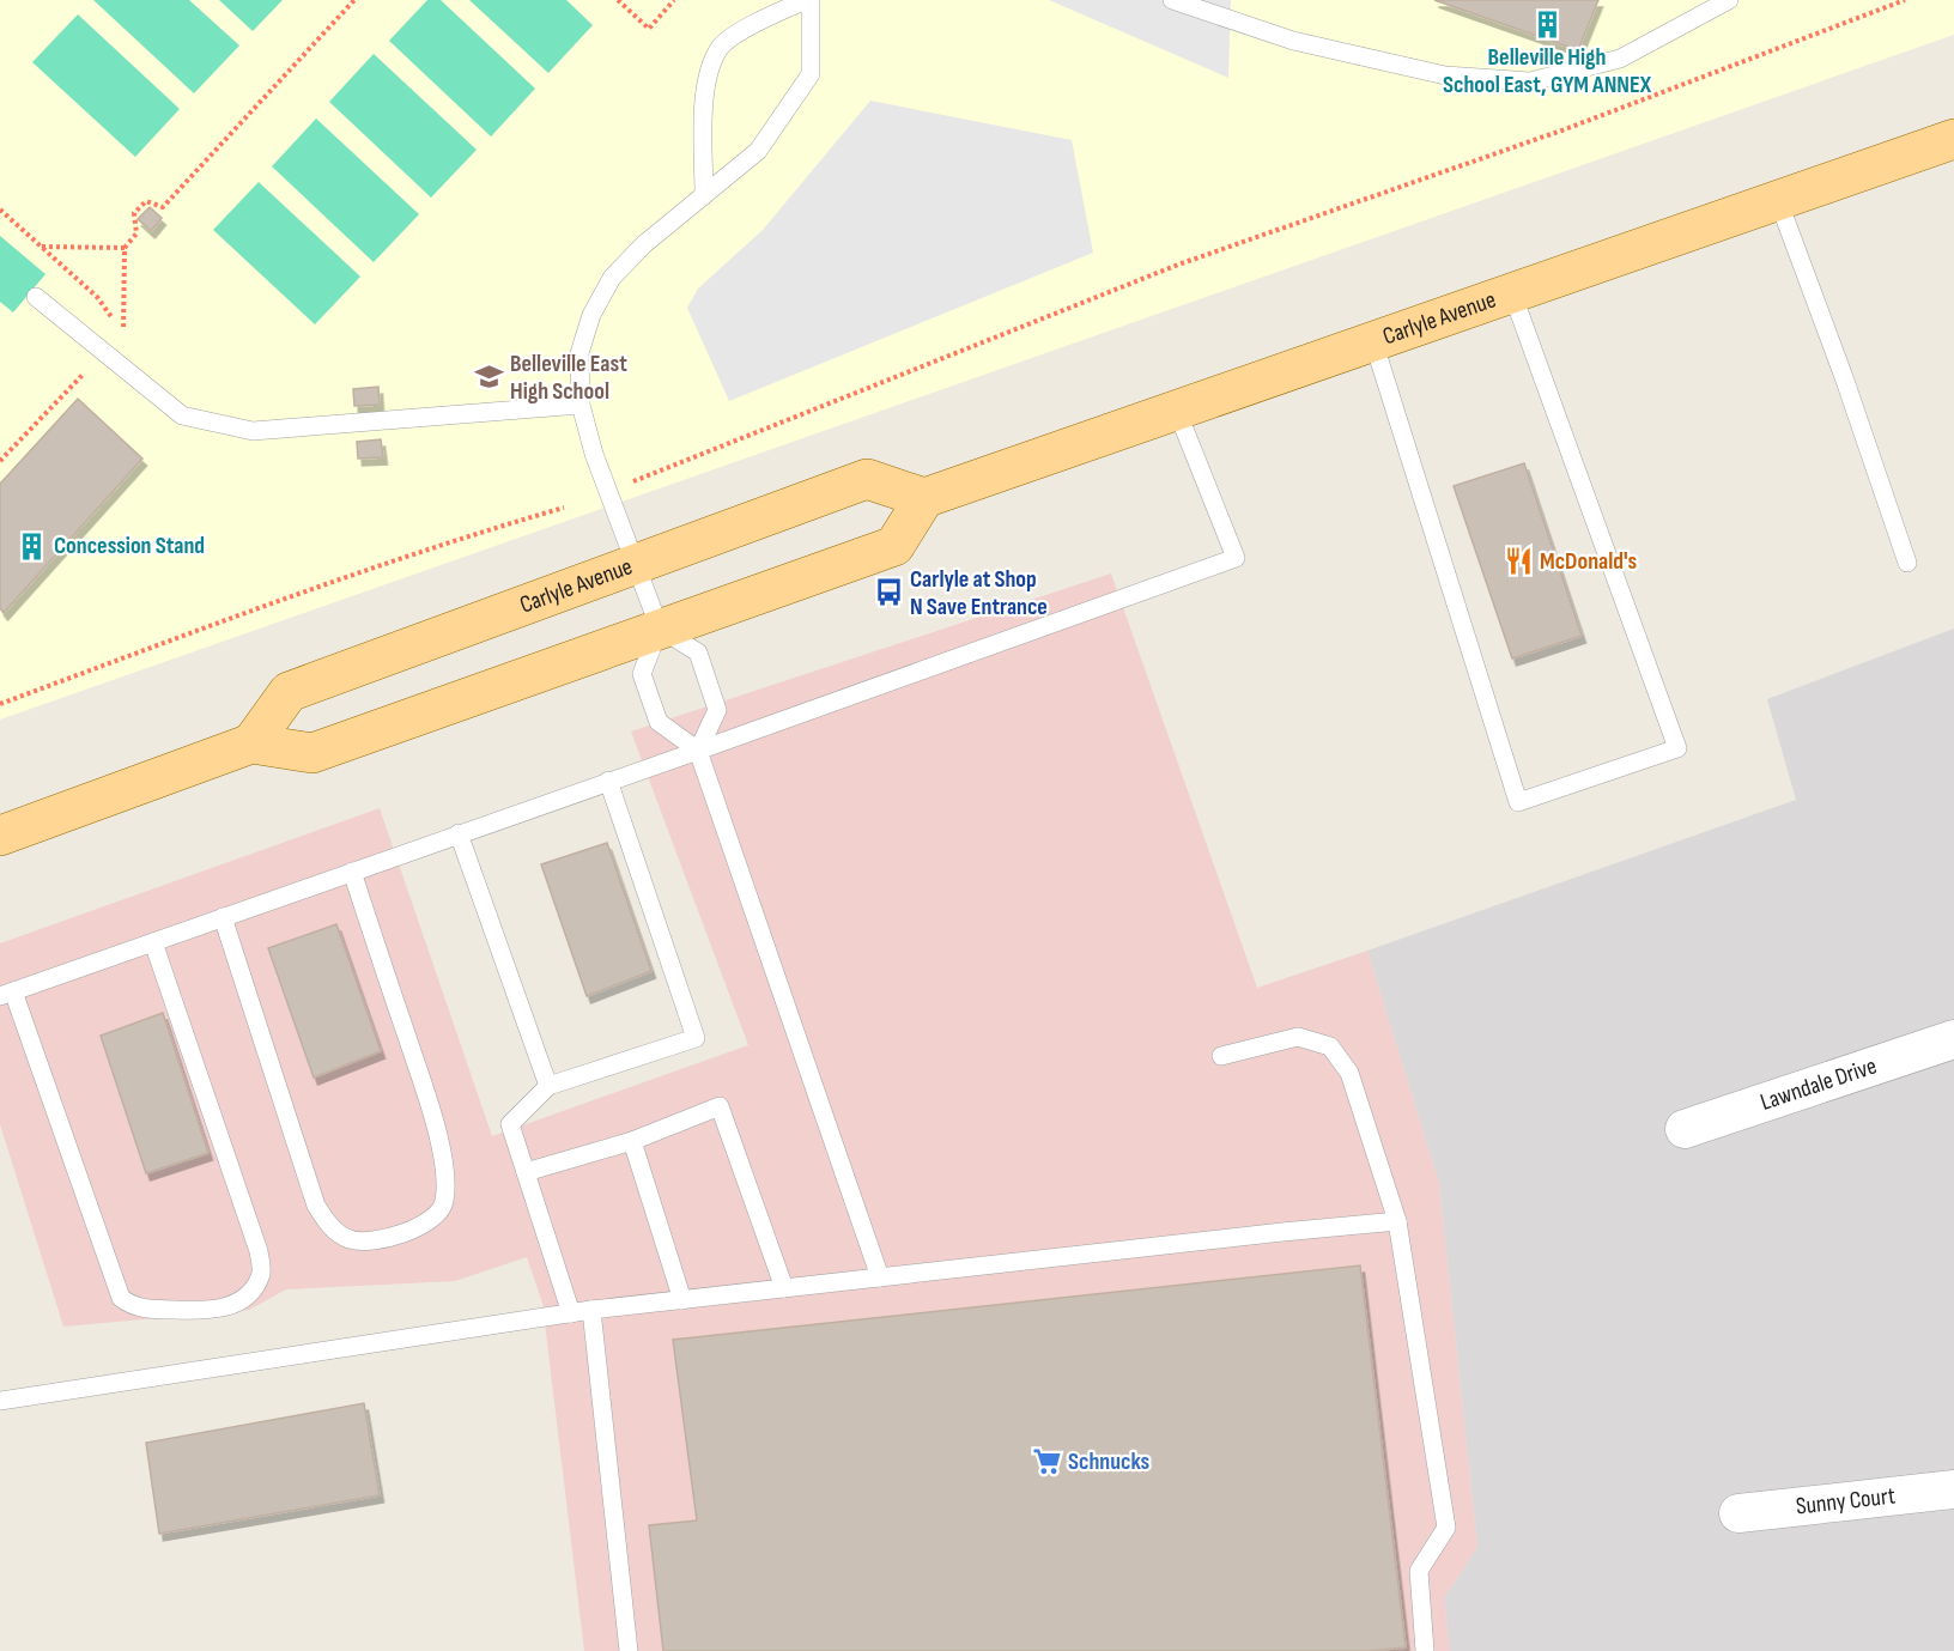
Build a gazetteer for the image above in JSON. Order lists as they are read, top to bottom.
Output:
{
  "streets": {
    "main road": ["Carlyle Avenue"],
    "street": ["Lawndale Drive", "Sunny Court"]
  },
  "places": {
    "building": ["Belleville High School East, GYM ANNEX", "Concession Stand"],
    "school or university": ["Belleville East High School"],
    "restaurant": ["McDonald's"],
    "bus stop": ["Carlyle at Shop N Save Entrance"],
    "supermarket": ["Schnucks"]
  }
}
